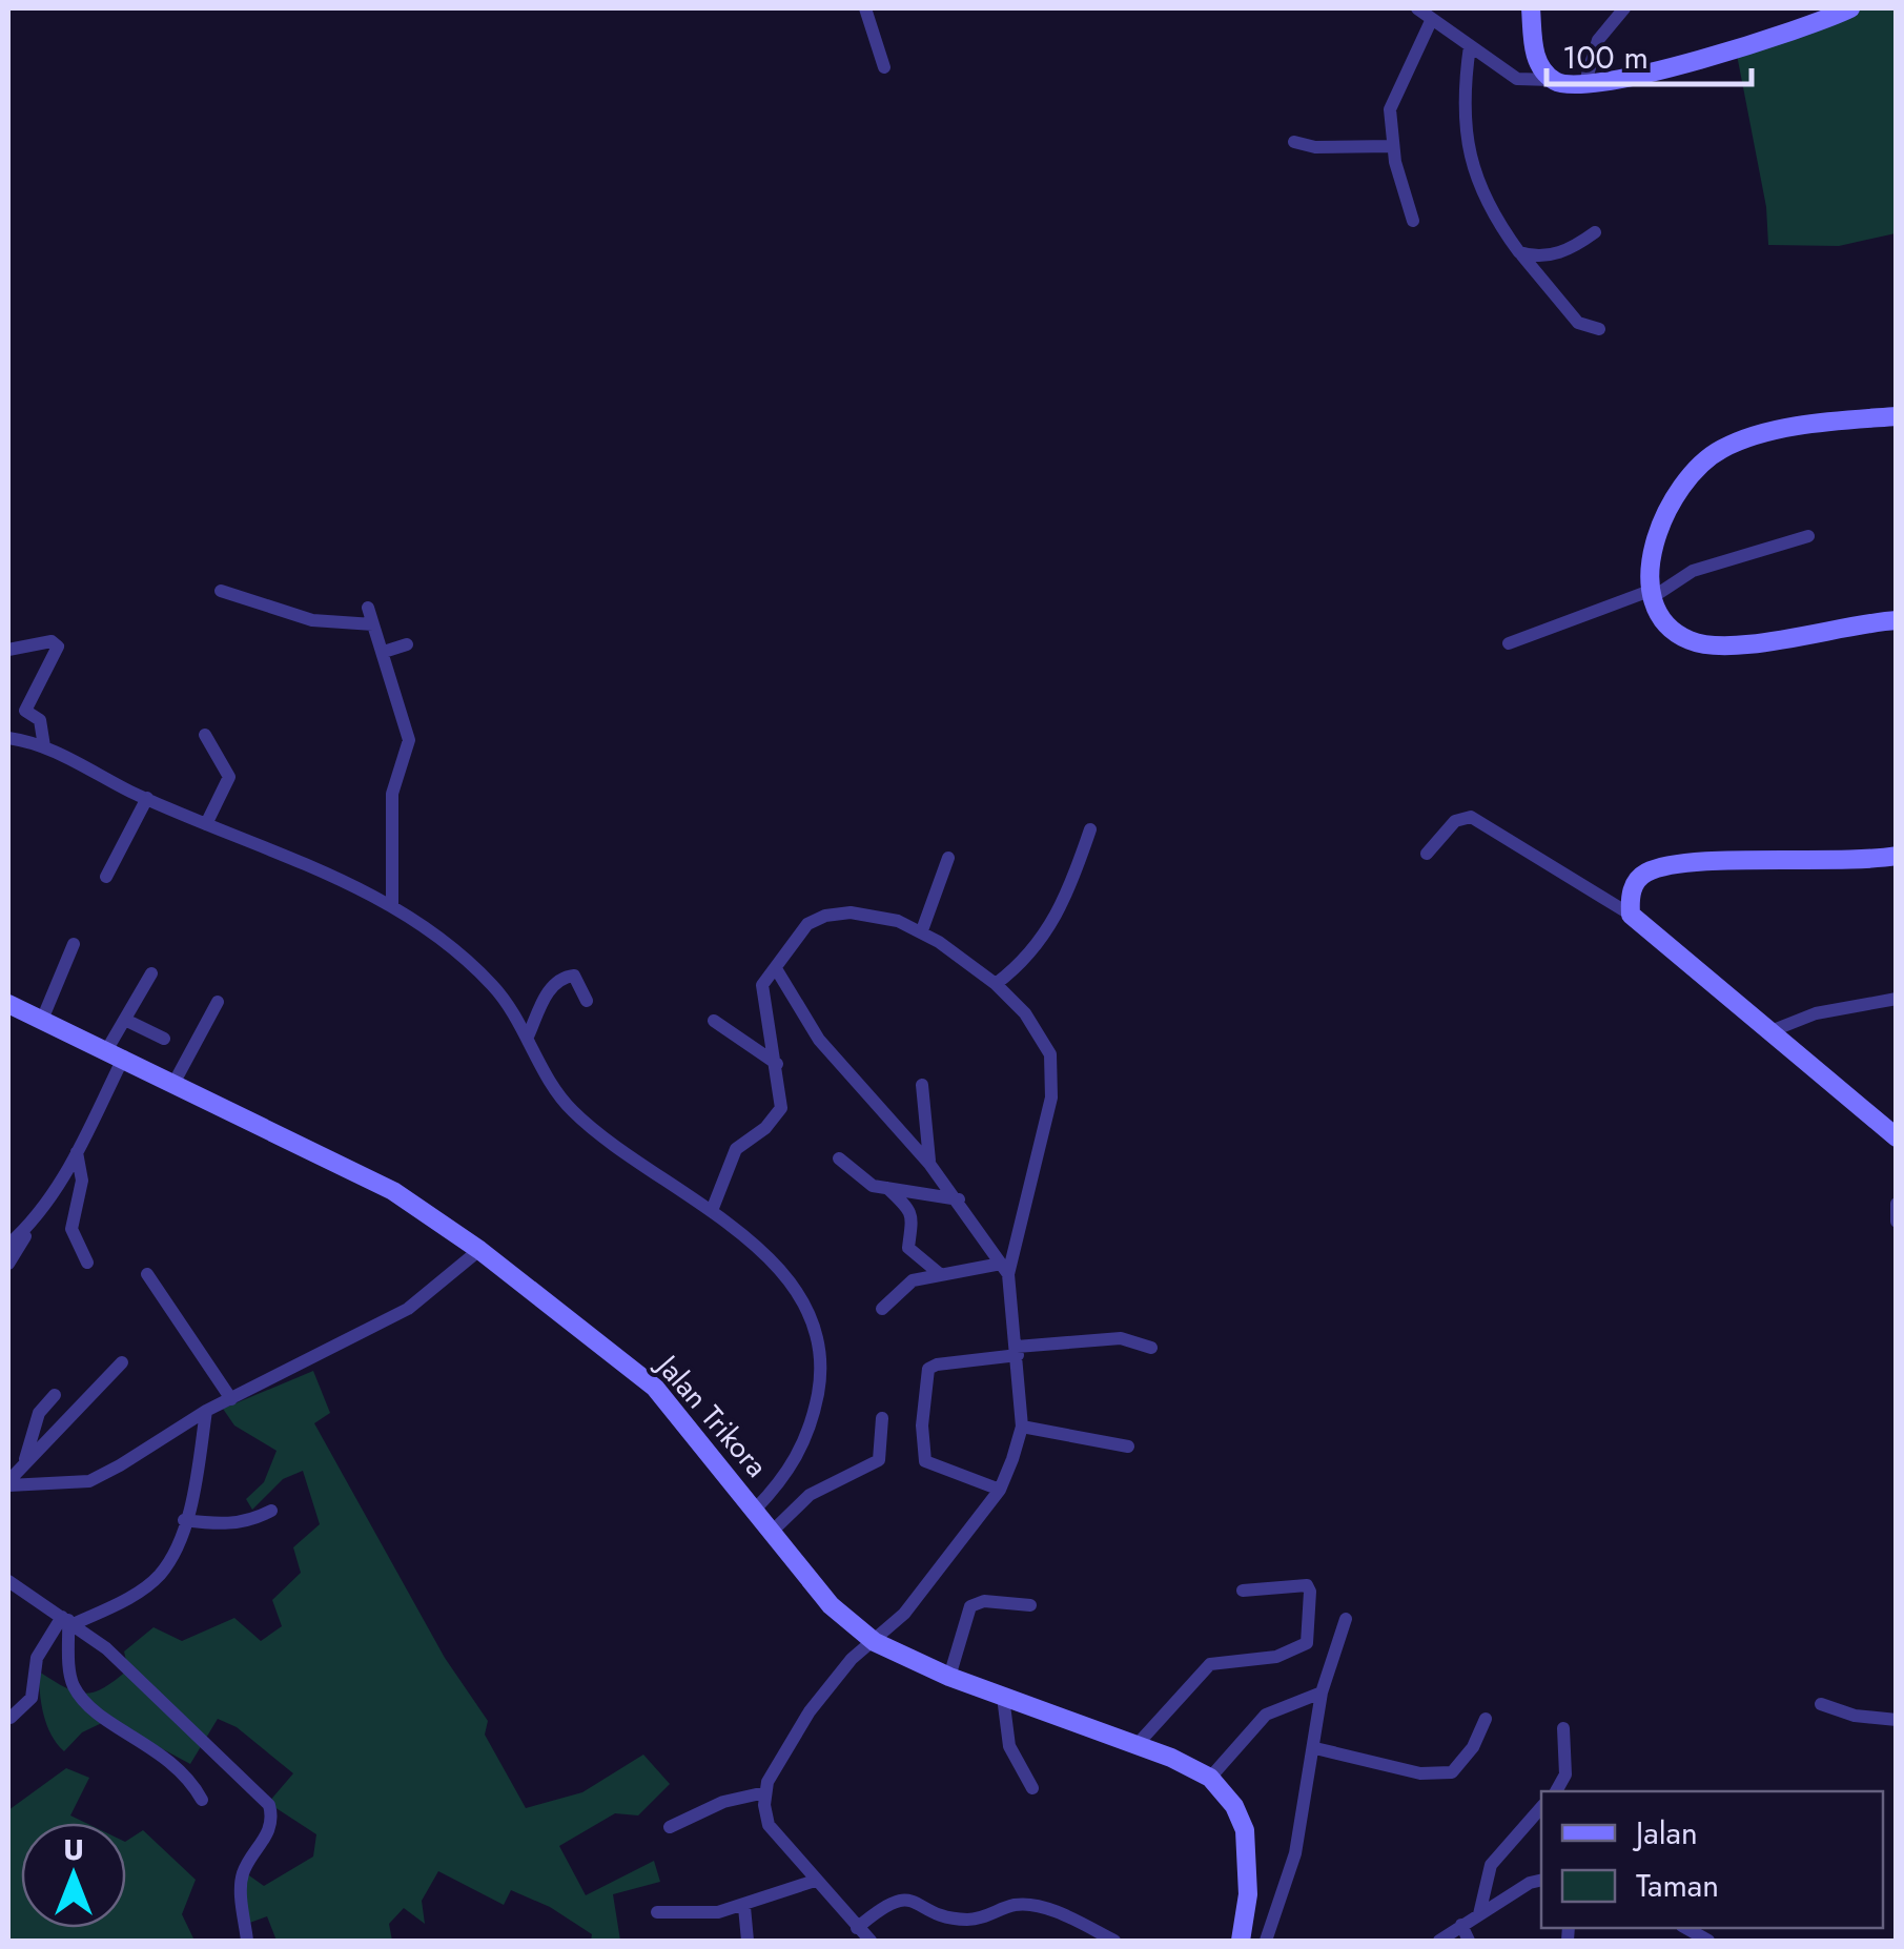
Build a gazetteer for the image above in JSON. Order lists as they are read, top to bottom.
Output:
{
  "streets": {
    "street": ["Jalan Trikora"]
  },
  "legend": ["Jalan", "Taman"],
  "scale_bar": "100 m",
  "north": "top"
}
